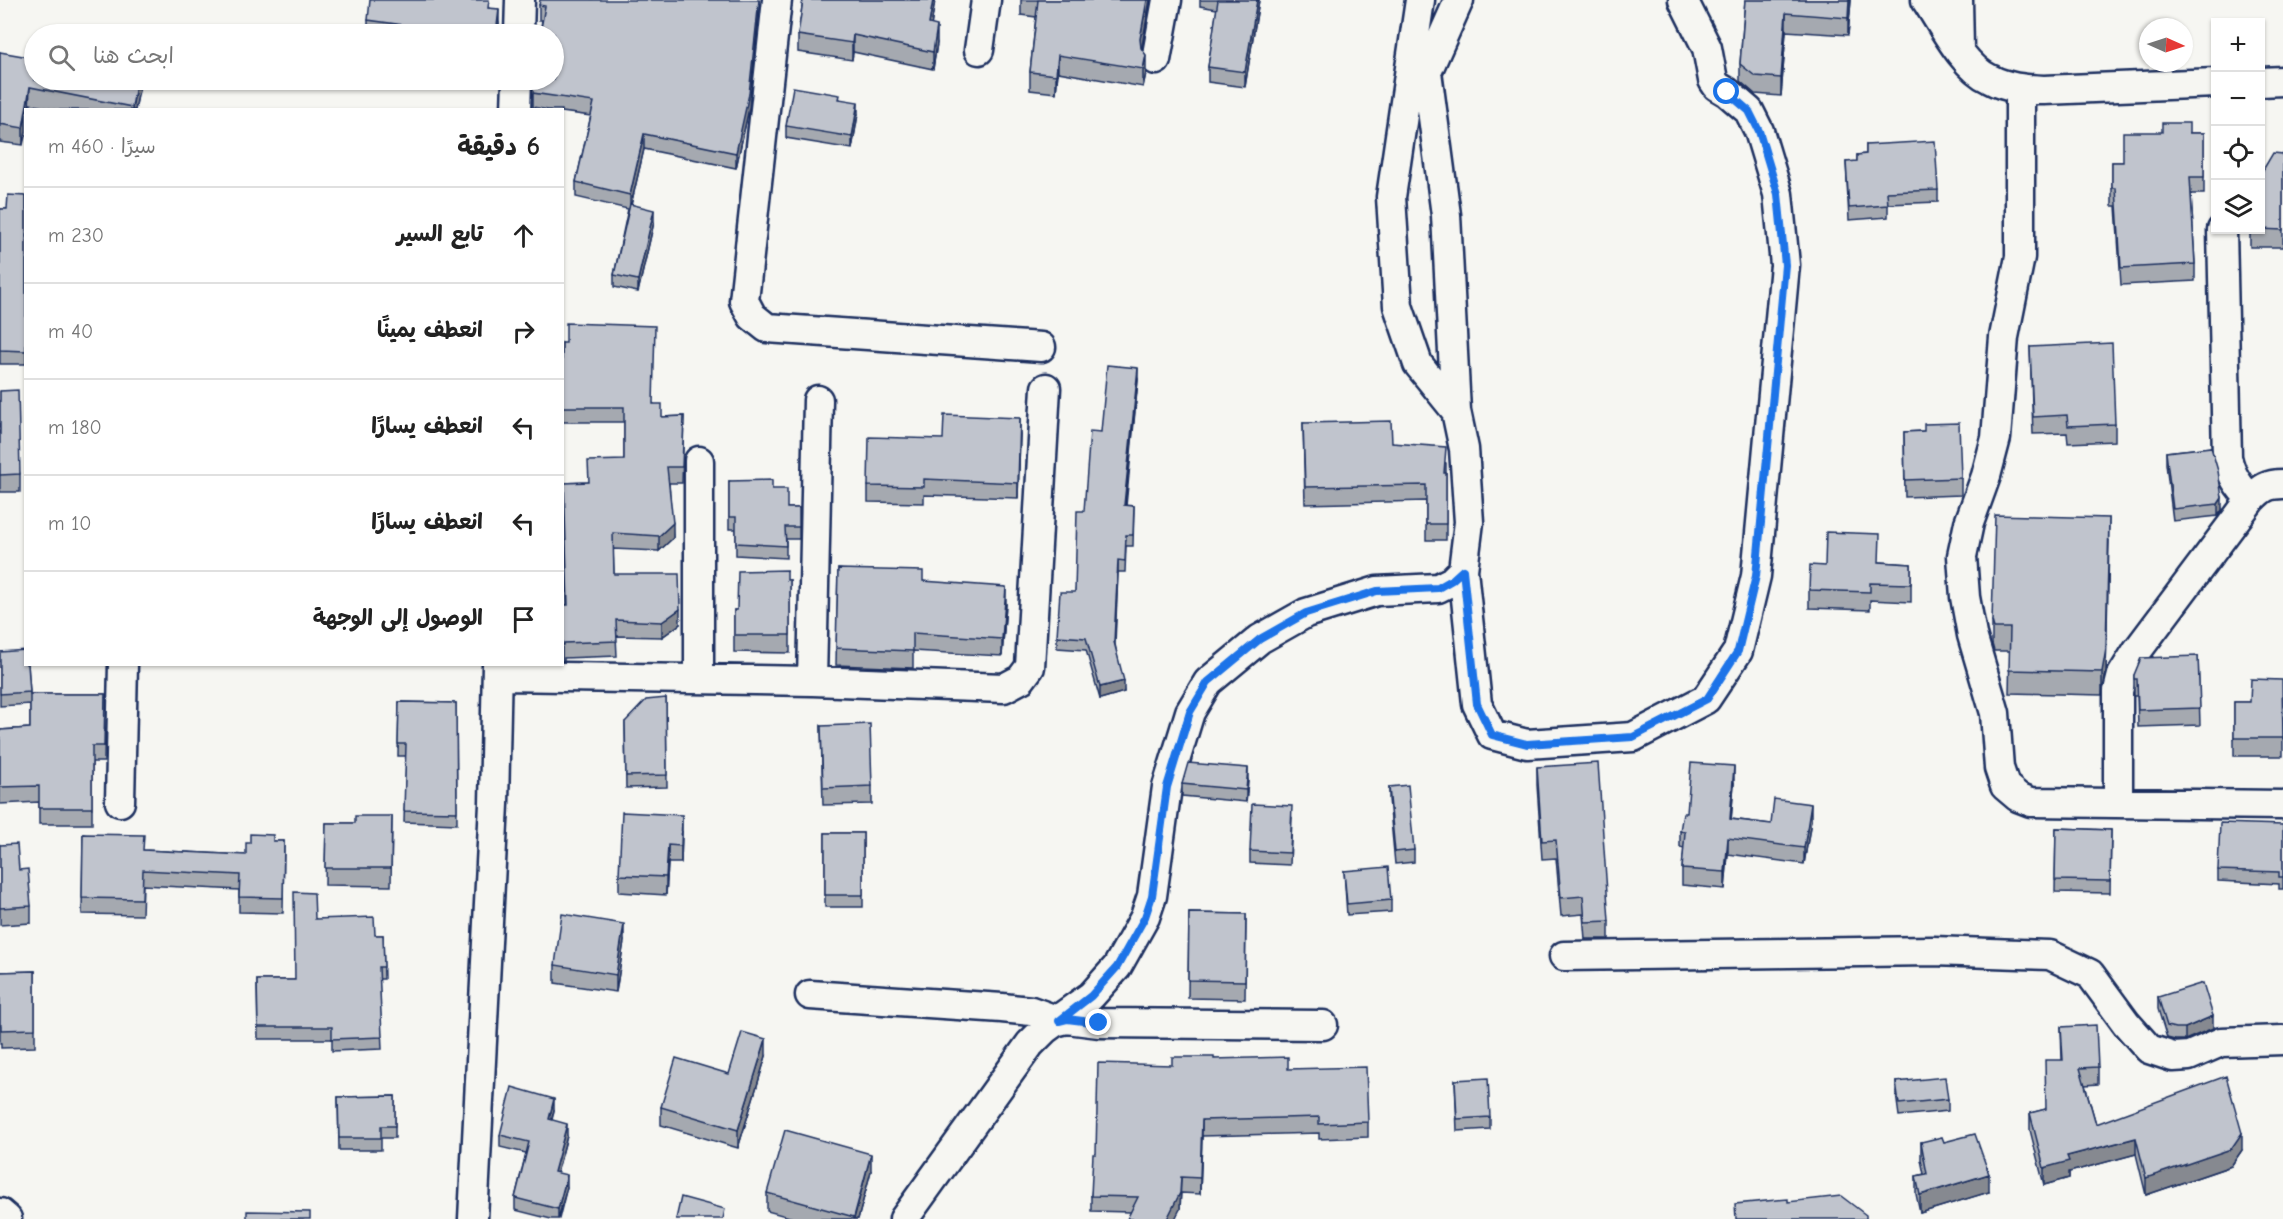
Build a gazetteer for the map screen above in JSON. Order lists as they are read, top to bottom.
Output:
{
  "north": "right",
  "page": {
    "map_buttons": ["+", "−"],
    "search": "ابحث هنا",
    "heading": ["6 دقيقة", "سيرًا · 460 m"],
    "list": [
      ["تابع السير", "230 m"],
      ["انعطف يمينًا", "40 m"],
      ["انعطف يسارًا", "180 m"],
      ["انعطف يسارًا", "10 m"],
      "الوصول إلى الوجهة"
    ]
  }
}
